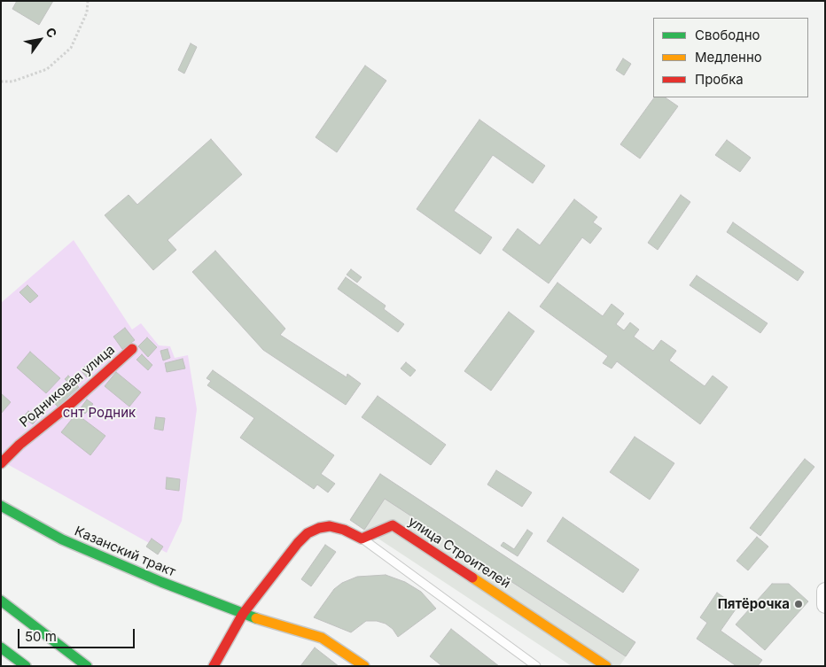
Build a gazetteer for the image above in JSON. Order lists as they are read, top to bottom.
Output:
{
  "streets": {
    "street": ["Родниковая улица", "Казанский тракт", "улица Строителей"]
  },
  "parks": ["снт Родник"],
  "places": ["Пятёрочка"],
  "legend": ["Свободно", "Медленно", "Пробка"],
  "scale_bar": "50 m",
  "north": "top right"
}
